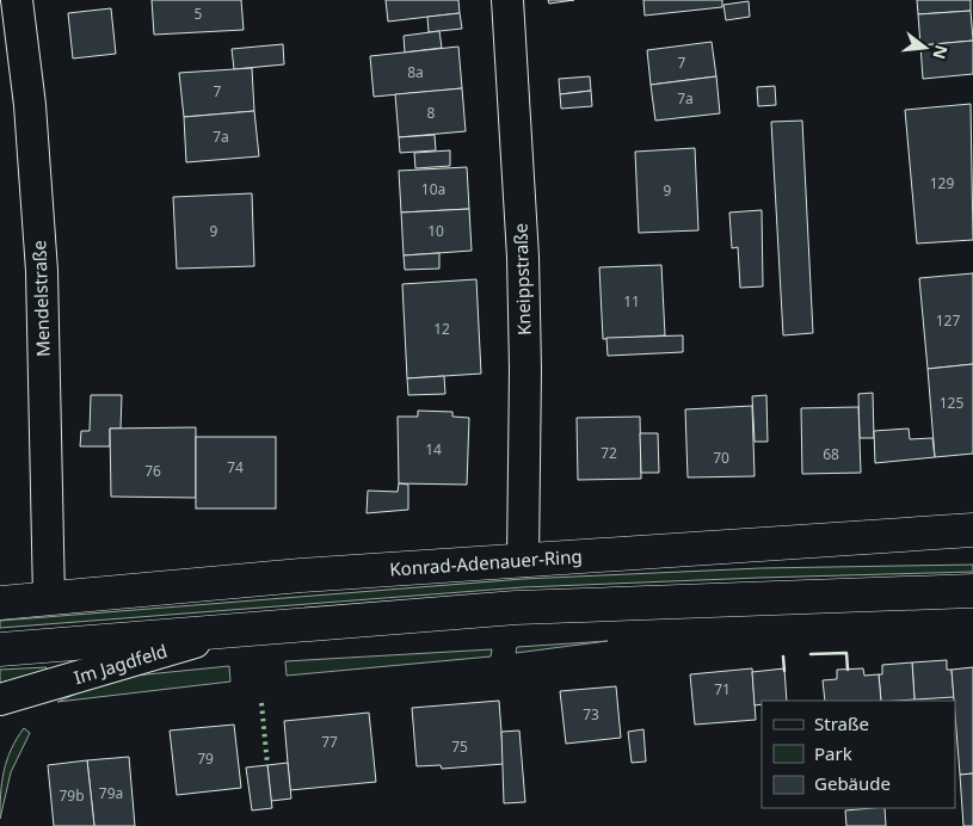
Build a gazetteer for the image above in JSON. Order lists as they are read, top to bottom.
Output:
{
  "streets": {
    "main road": ["Konrad-Adenauer-Ring"],
    "street": ["Kneippstraße", "Mendelstraße", "Im Jagdfeld"]
  },
  "crossings": [
    ["Kneippstraße", "Konrad-Adenauer-Ring"],
    ["Mendelstraße", "Konrad-Adenauer-Ring"]
  ],
  "house_numbers": [
    "5",
    "7",
    "8a",
    "7",
    "7a",
    "8",
    "7a",
    "129",
    "10a",
    "9",
    "9",
    "10",
    "11",
    "127",
    "12",
    "125",
    "14",
    "72",
    "68",
    "70",
    "74",
    "76",
    "71",
    "73",
    "77",
    "75",
    "79",
    "79a",
    "79b"
  ],
  "legend": ["Straße", "Park", "Gebäude"],
  "north": "right"
}
